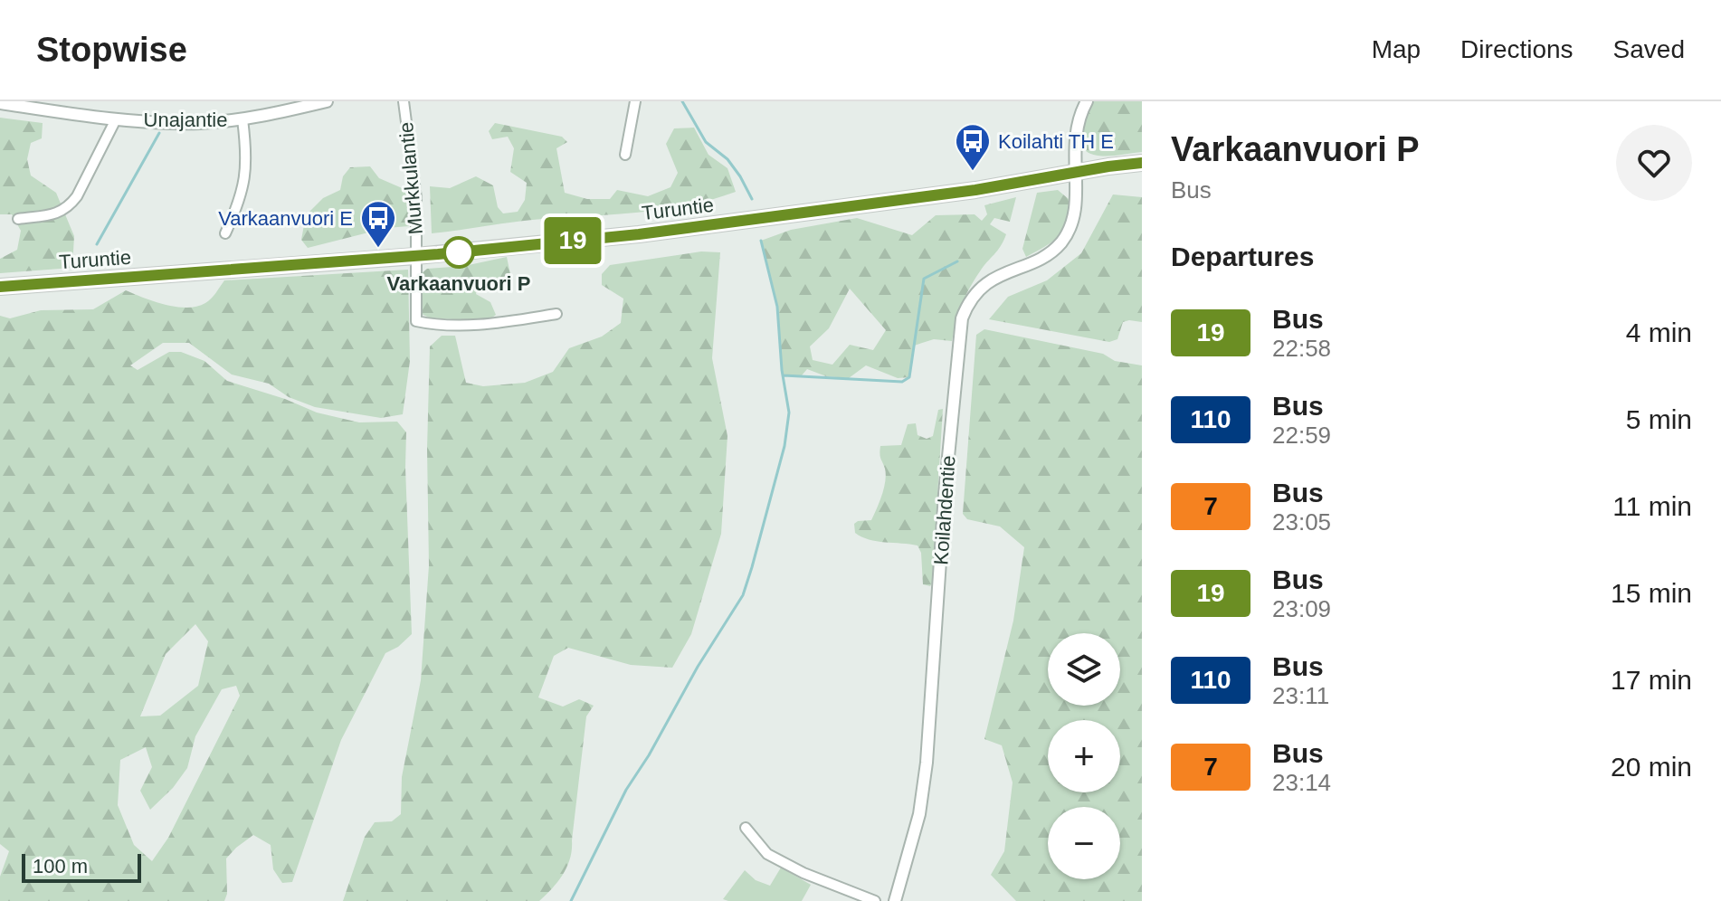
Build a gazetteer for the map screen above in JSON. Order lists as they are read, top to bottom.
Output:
{
  "streets": {
    "highway": ["Turuntie"],
    "street": ["Unajantie", "Murkkulantie", "Koilahdentie"]
  },
  "crossings": [
    ["Murkkulantie", "Turuntie"],
    ["Turuntie", "Koilahdentie"]
  ],
  "places": {
    "bus stop": ["Koilahti TH E", "Varkaanvuori E"],
    "other": ["Varkaanvuori P"]
  },
  "lines": ["bus line 19"],
  "scale_bar": "100 m",
  "page": {
    "header": "Stopwise",
    "nav": ["Map", "Directions", "Saved"],
    "on_map": "19",
    "heading": [
      ["Varkaanvuori P", "Bus"],
      "Departures"
    ],
    "list": [
      {
        "mark": "19",
        "name": "Bus",
        "note": "22:58",
        "value": "4 min"
      },
      {
        "mark": "110",
        "name": "Bus",
        "note": "22:59",
        "value": "5 min"
      },
      {
        "mark": "7",
        "name": "Bus",
        "note": "23:05",
        "value": "11 min"
      },
      {
        "mark": "19",
        "name": "Bus",
        "note": "23:09",
        "value": "15 min"
      },
      {
        "mark": "110",
        "name": "Bus",
        "note": "23:11",
        "value": "17 min"
      },
      {
        "mark": "7",
        "name": "Bus",
        "note": "23:14",
        "value": "20 min"
      }
    ],
    "map_buttons": ["+", "−"],
    "scale": "100 m"
  }
}
